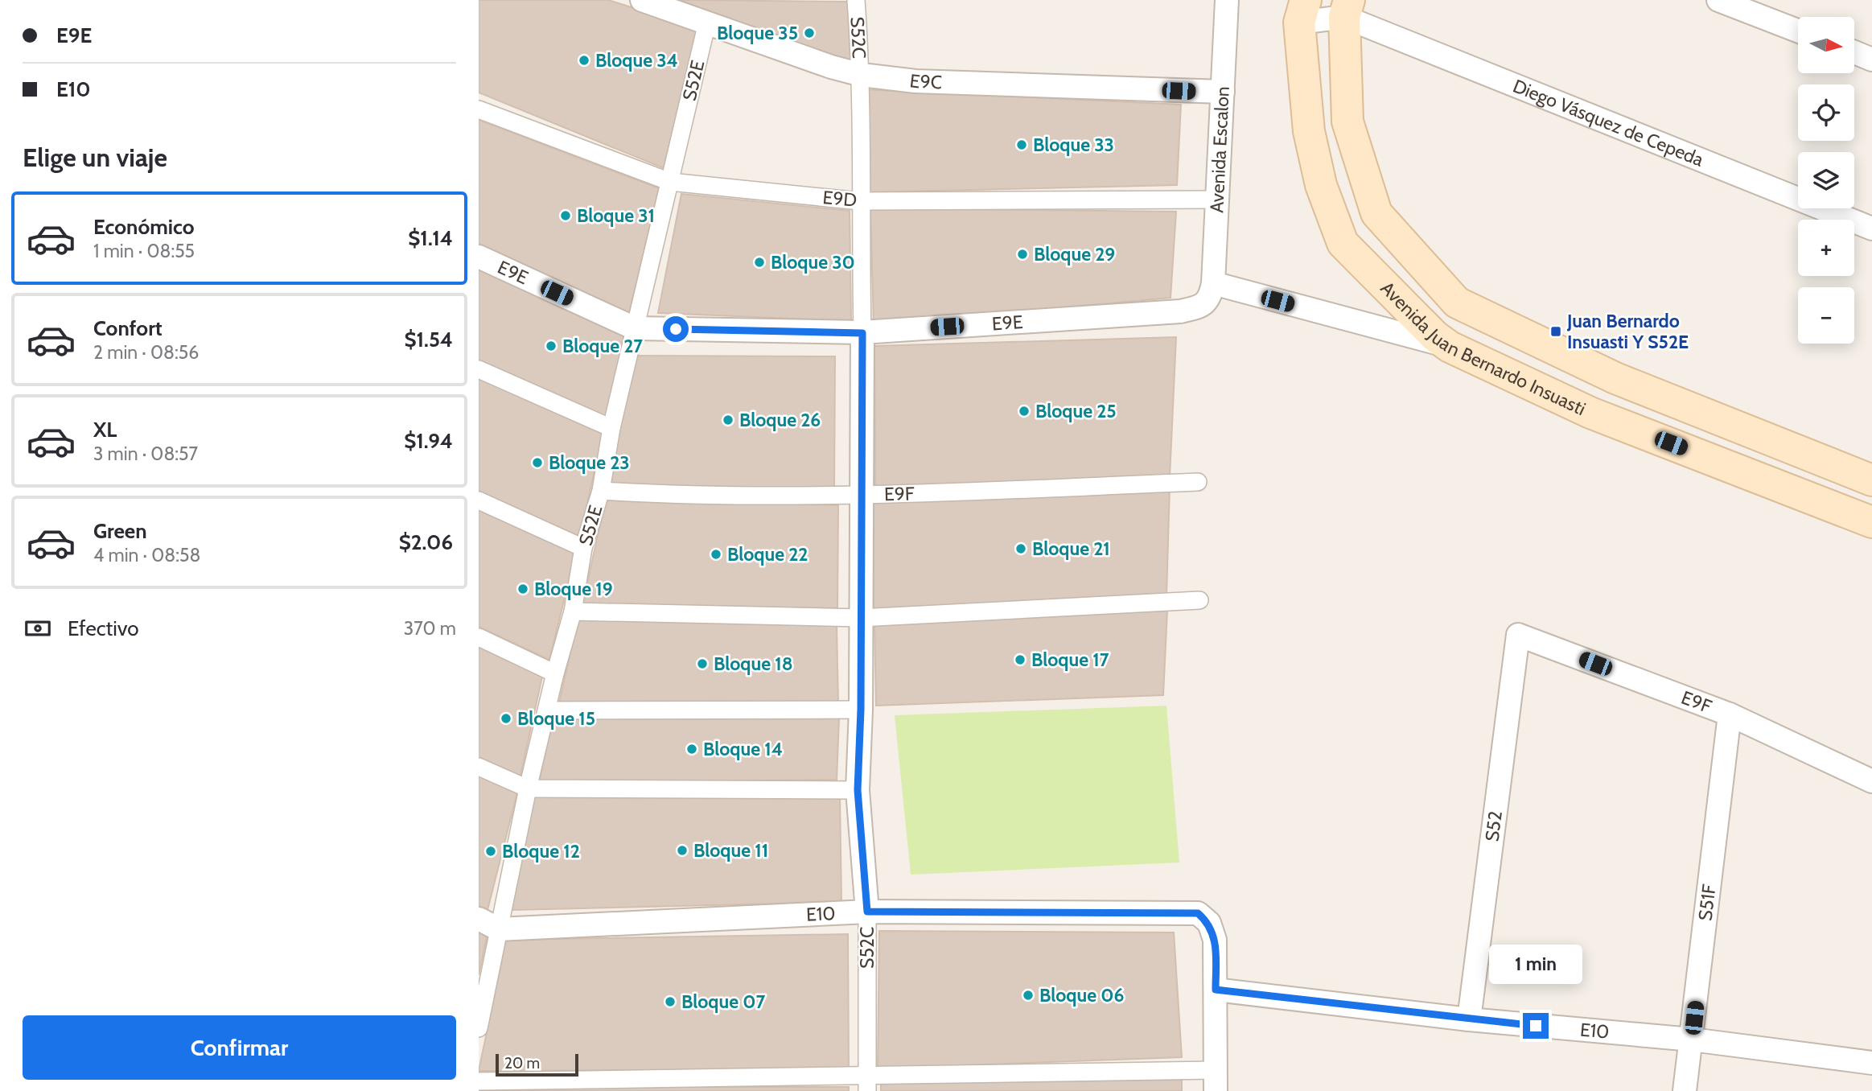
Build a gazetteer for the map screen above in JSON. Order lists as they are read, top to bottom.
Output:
{
  "streets": {
    "main road": ["Avenida Juan Bernardo Insuasti"],
    "street": [
      "S52C",
      "S52E",
      "E9C",
      "Diego Vásquez de Cepeda",
      "Avenida Escalon",
      "E9D",
      "E9E",
      "E9F",
      "S52",
      "S51F",
      "E10"
    ]
  },
  "crossings": [
    ["S52C", "E9C"],
    ["S52C", "E9D"],
    ["S52C", "E9E"],
    ["S52C", "E9F"],
    ["S52C", "E10"],
    ["S52E", "E9C"],
    ["S52E", "E9D"],
    ["S52E", "E9E"],
    ["S52E", "E9F"],
    ["S52E", "E10"],
    ["E9C", "Avenida Escalon"],
    ["Diego Vásquez de Cepeda", "Avenida Juan Bernardo Insuasti"],
    ["Avenida Escalon", "E9D"],
    ["Avenida Escalon", "E9E"],
    ["E9F", "S52"],
    ["E9F", "S51F"],
    ["S52", "E10"],
    ["S51F", "E10"]
  ],
  "places": {
    "other": [
      "Bloque 35",
      "Bloque 34",
      "Bloque 33",
      "Bloque 31",
      "Bloque 29",
      "Bloque 30",
      "Bloque 27",
      "Bloque 25",
      "Bloque 26",
      "Bloque 23",
      "Bloque 21",
      "Bloque 22",
      "Bloque 19",
      "Bloque 17",
      "Bloque 18",
      "Bloque 15",
      "Bloque 14",
      "Bloque 11",
      "Bloque 12",
      "Bloque 06",
      "Bloque 07"
    ],
    "transit": ["Juan Bernardo Insuasti Y S52E"]
  },
  "scale_bar": "20 m",
  "north": "right",
  "page": {
    "banner": ["E9E", "E10"],
    "map_buttons": ["+", "−"],
    "heading": "Elige un viaje",
    "list": [
      {
        "name": "Económico",
        "note": "1 min · 08:55",
        "value": "$1.14"
      },
      {
        "name": "Confort",
        "note": "2 min · 08:56",
        "value": "$1.54"
      },
      {
        "name": "XL",
        "note": "3 min · 08:57",
        "value": "$1.94"
      },
      {
        "name": "Green",
        "note": "4 min · 08:58",
        "value": "$2.06"
      }
    ],
    "pay": ["Efectivo", "370 m"],
    "bubble": "1 min",
    "buttons": "Confirmar",
    "scale": "20 m"
  }
}
